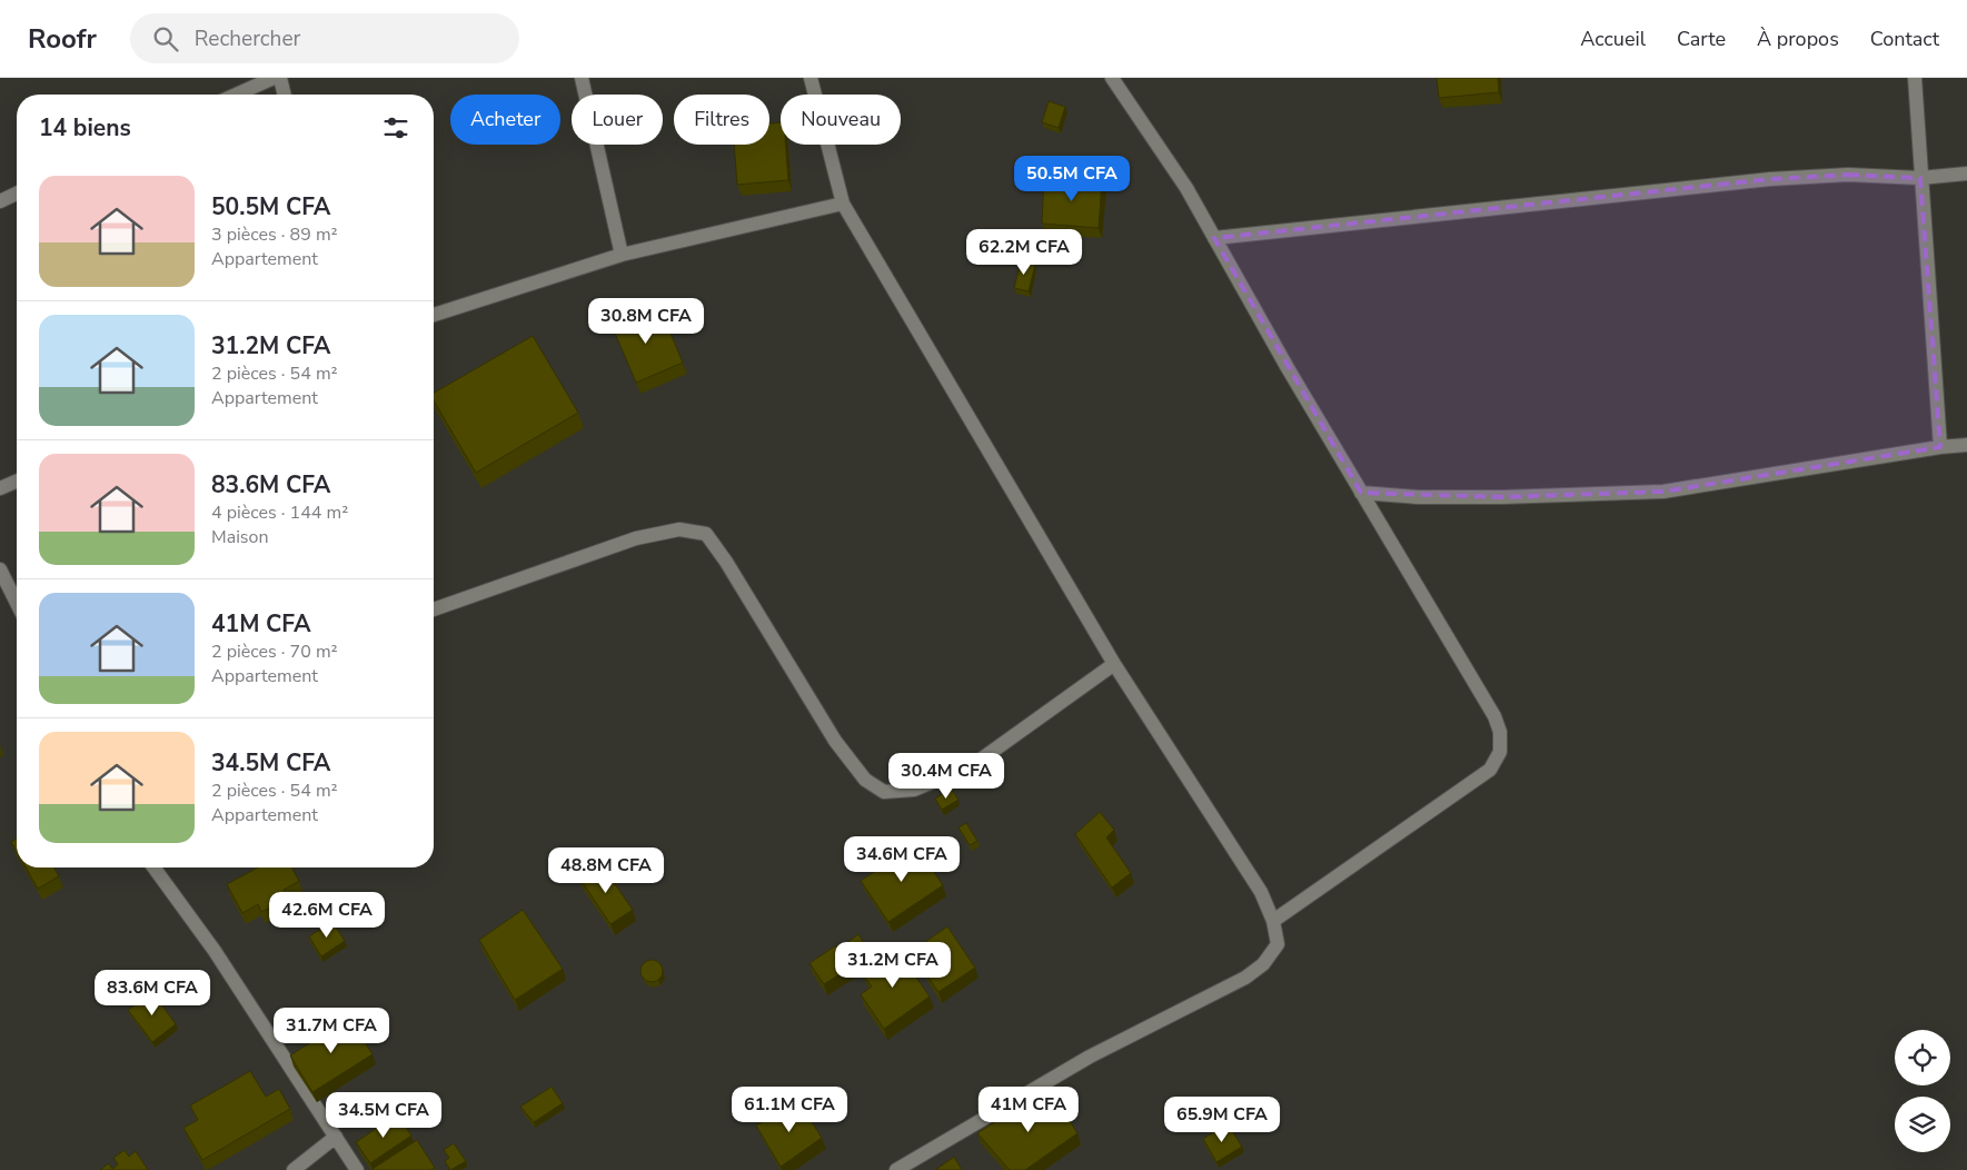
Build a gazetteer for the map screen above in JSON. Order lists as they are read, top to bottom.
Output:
{
  "page": {
    "header": "Roofr",
    "search": "Rechercher",
    "nav": [
      "Accueil",
      "Carte",
      "À propos",
      "Contact"
    ],
    "chip": [
      "Acheter",
      "Louer",
      "Filtres",
      "Nouveau"
    ],
    "heading": "14 biens",
    "price": [
      "50.5M CFA",
      "62.2M CFA",
      "30.8M CFA",
      "30.4M CFA",
      "34.6M CFA",
      "48.8M CFA",
      "42.6M CFA",
      "31.2M CFA",
      "83.6M CFA",
      "31.7M CFA",
      "61.1M CFA",
      "41M CFA",
      "34.5M CFA",
      "65.9M CFA"
    ],
    "list": [
      {
        "name": "50.5M CFA",
        "note": "3 pièces · 89 m² · Appartement"
      },
      {
        "name": "31.2M CFA",
        "note": "2 pièces · 54 m² · Appartement"
      },
      {
        "name": "83.6M CFA",
        "note": "4 pièces · 144 m² · Maison"
      },
      {
        "name": "41M CFA",
        "note": "2 pièces · 70 m² · Appartement"
      },
      {
        "name": "34.5M CFA",
        "note": "2 pièces · 54 m² · Appartement"
      }
    ]
  }
}
